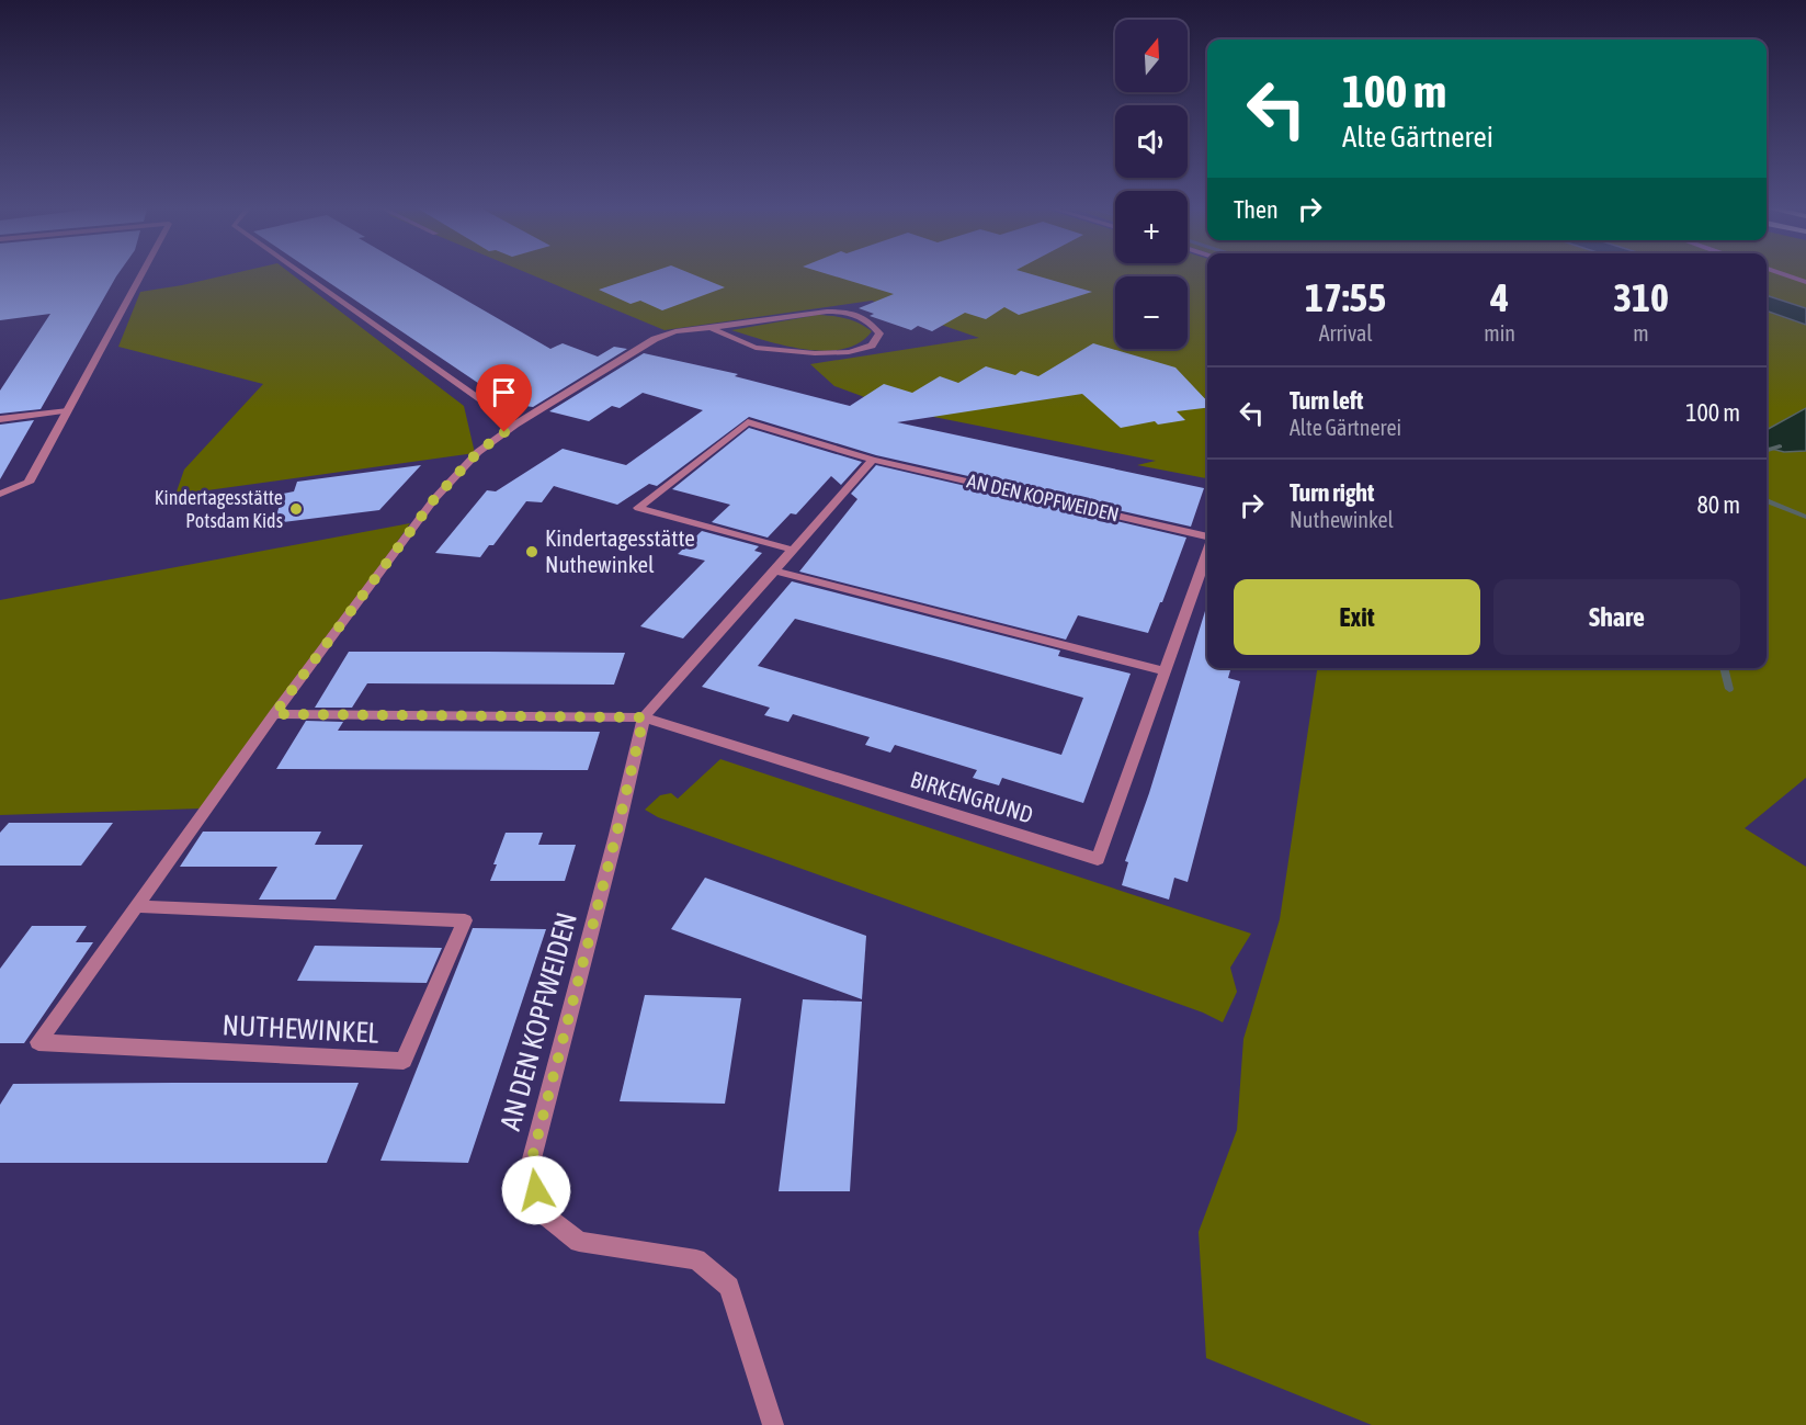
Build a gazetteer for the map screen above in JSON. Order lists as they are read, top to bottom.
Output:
{
  "streets": {
    "street": ["AN DEN KOPFWEIDEN", "BIRKENGRUND", "NUTHEWINKEL"]
  },
  "crossings": [
    ["AN DEN KOPFWEIDEN", "BIRKENGRUND"]
  ],
  "places": ["Kindertagesstätte Potsdam Kids", "Kindertagesstätte Nuthewinkel"],
  "north": "top",
  "page": {
    "map_buttons": ["+", "−"],
    "turn": ["100 m", "Alte Gärtnerei"],
    "then": "Then",
    "eta": [
      "17:55",
      "Arrival",
      "4",
      "min",
      "310",
      "m"
    ],
    "list": [
      {
        "name": "Turn left",
        "note": "Alte Gärtnerei",
        "value": "100 m"
      },
      {
        "name": "Turn right",
        "note": "Nuthewinkel",
        "value": "80 m"
      }
    ],
    "buttons": ["Exit", "Share"]
  }
}
